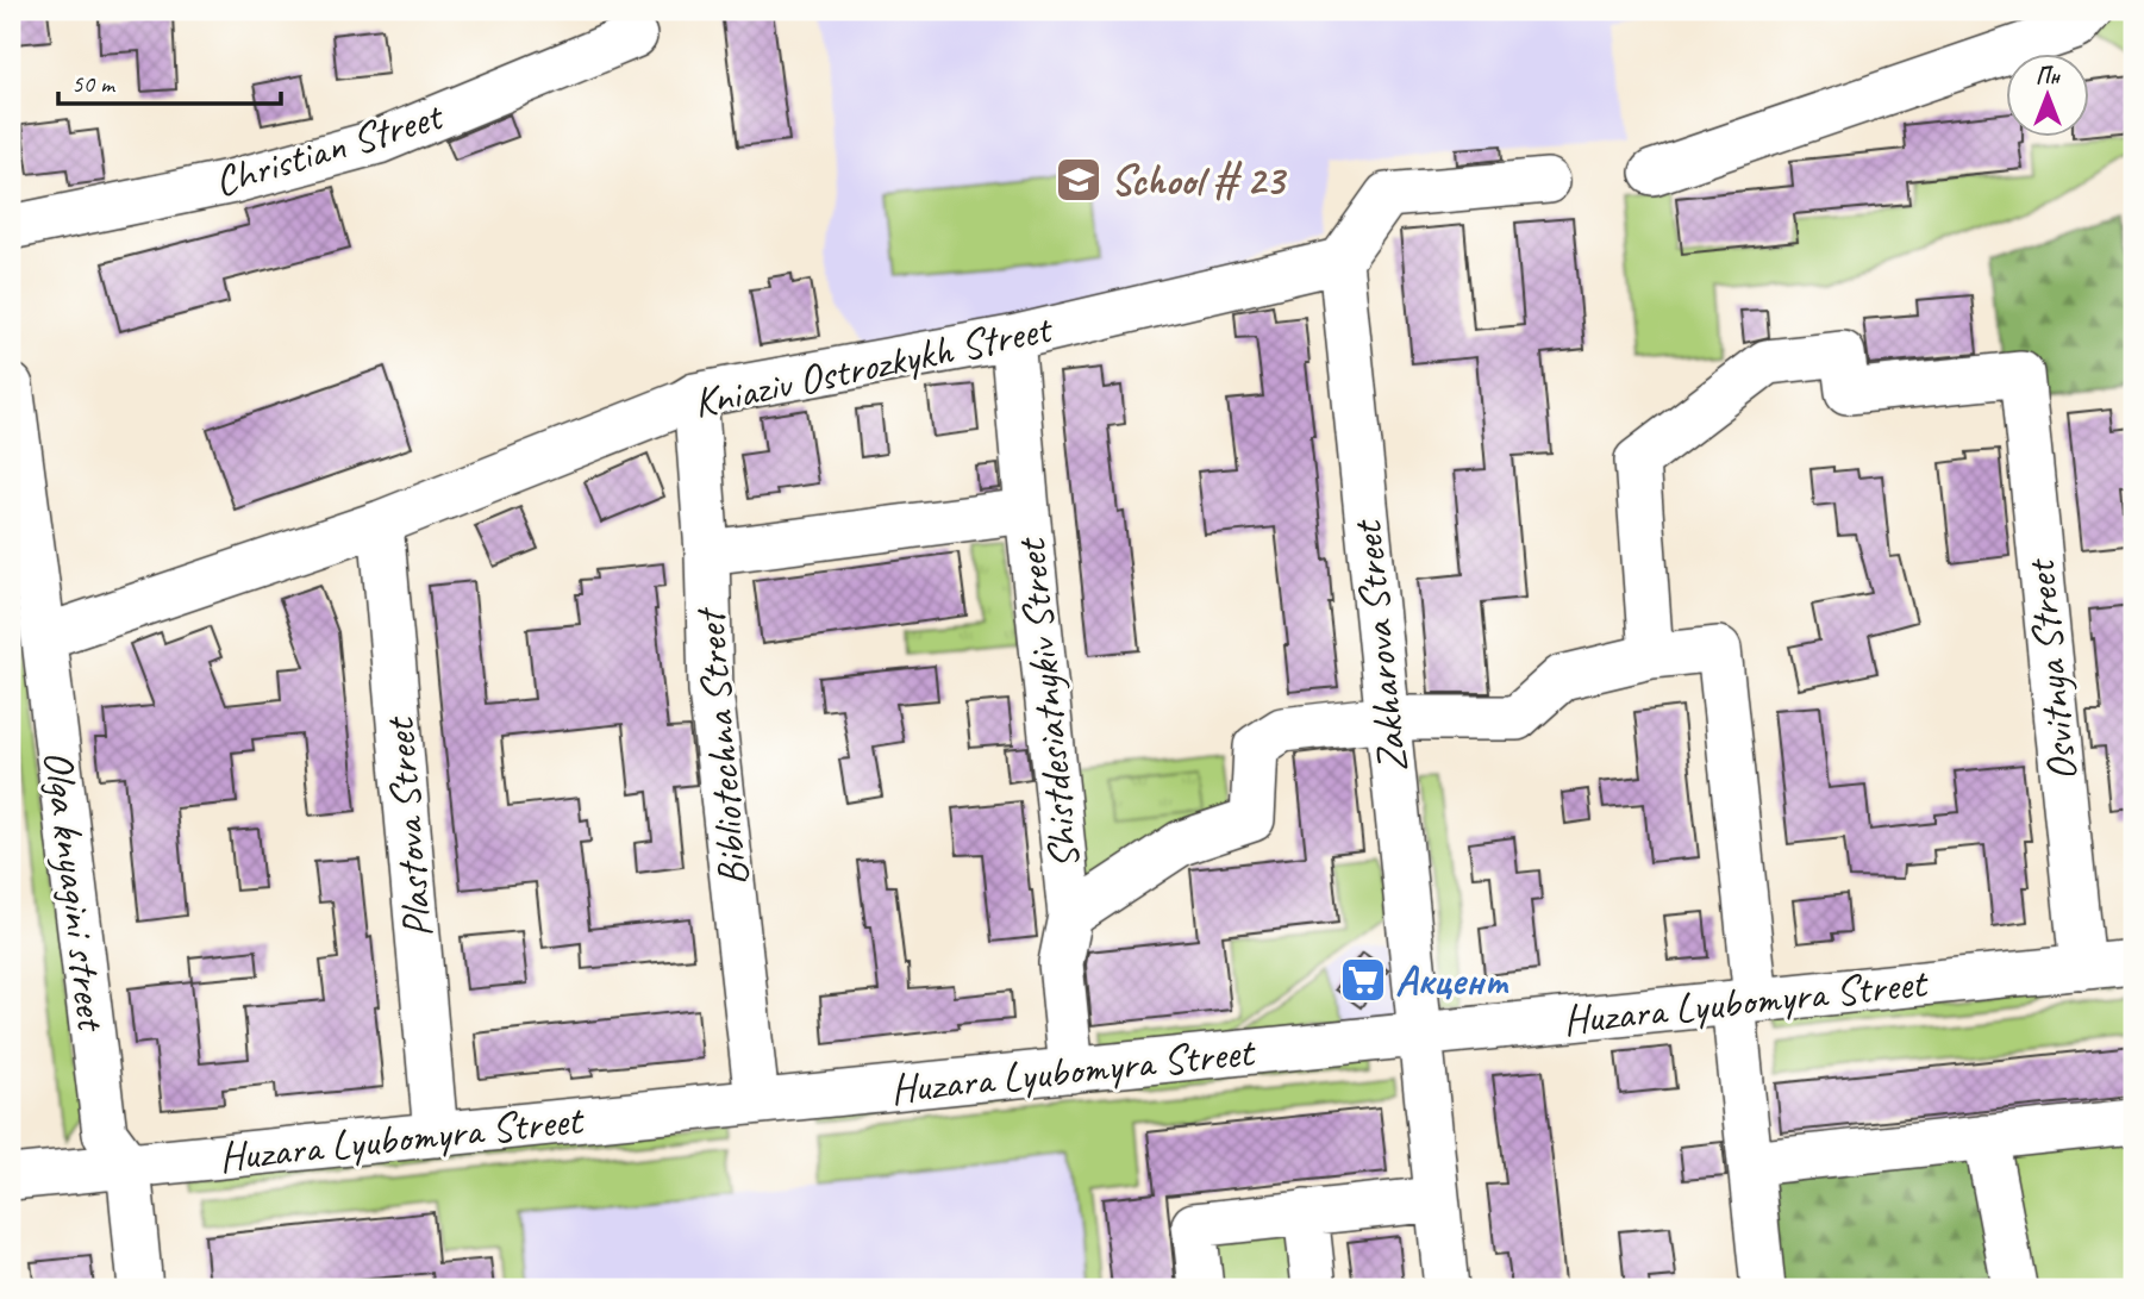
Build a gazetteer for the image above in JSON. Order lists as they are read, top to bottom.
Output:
{
  "streets": {
    "street": [
      "Christian Street",
      "Kniaziv Ostrozkykh Street",
      "Zakharova Street",
      "Osvitnya Street",
      "Shistdesiatnykiv Street",
      "Bibliotechna Street",
      "Plastova Street",
      "Olga knyagini street",
      "Huzara Lyubomyra Street"
    ]
  },
  "crossings": [
    ["Kniaziv Ostrozkykh Street", "Zakharova Street"],
    ["Kniaziv Ostrozkykh Street", "Shistdesiatnykiv Street"],
    ["Kniaziv Ostrozkykh Street", "Bibliotechna Street"],
    ["Kniaziv Ostrozkykh Street", "Plastova Street"],
    ["Kniaziv Ostrozkykh Street", "Olga knyagini street"],
    ["Zakharova Street", "Huzara Lyubomyra Street"],
    ["Osvitnya Street", "Huzara Lyubomyra Street"],
    ["Shistdesiatnykiv Street", "Huzara Lyubomyra Street"],
    ["Bibliotechna Street", "Huzara Lyubomyra Street"],
    ["Plastova Street", "Huzara Lyubomyra Street"],
    ["Olga knyagini street", "Huzara Lyubomyra Street"]
  ],
  "places": {
    "school or university": ["School # 23"],
    "supermarket": ["Акцент"]
  },
  "scale_bar": "50 m",
  "north": "top"
}
